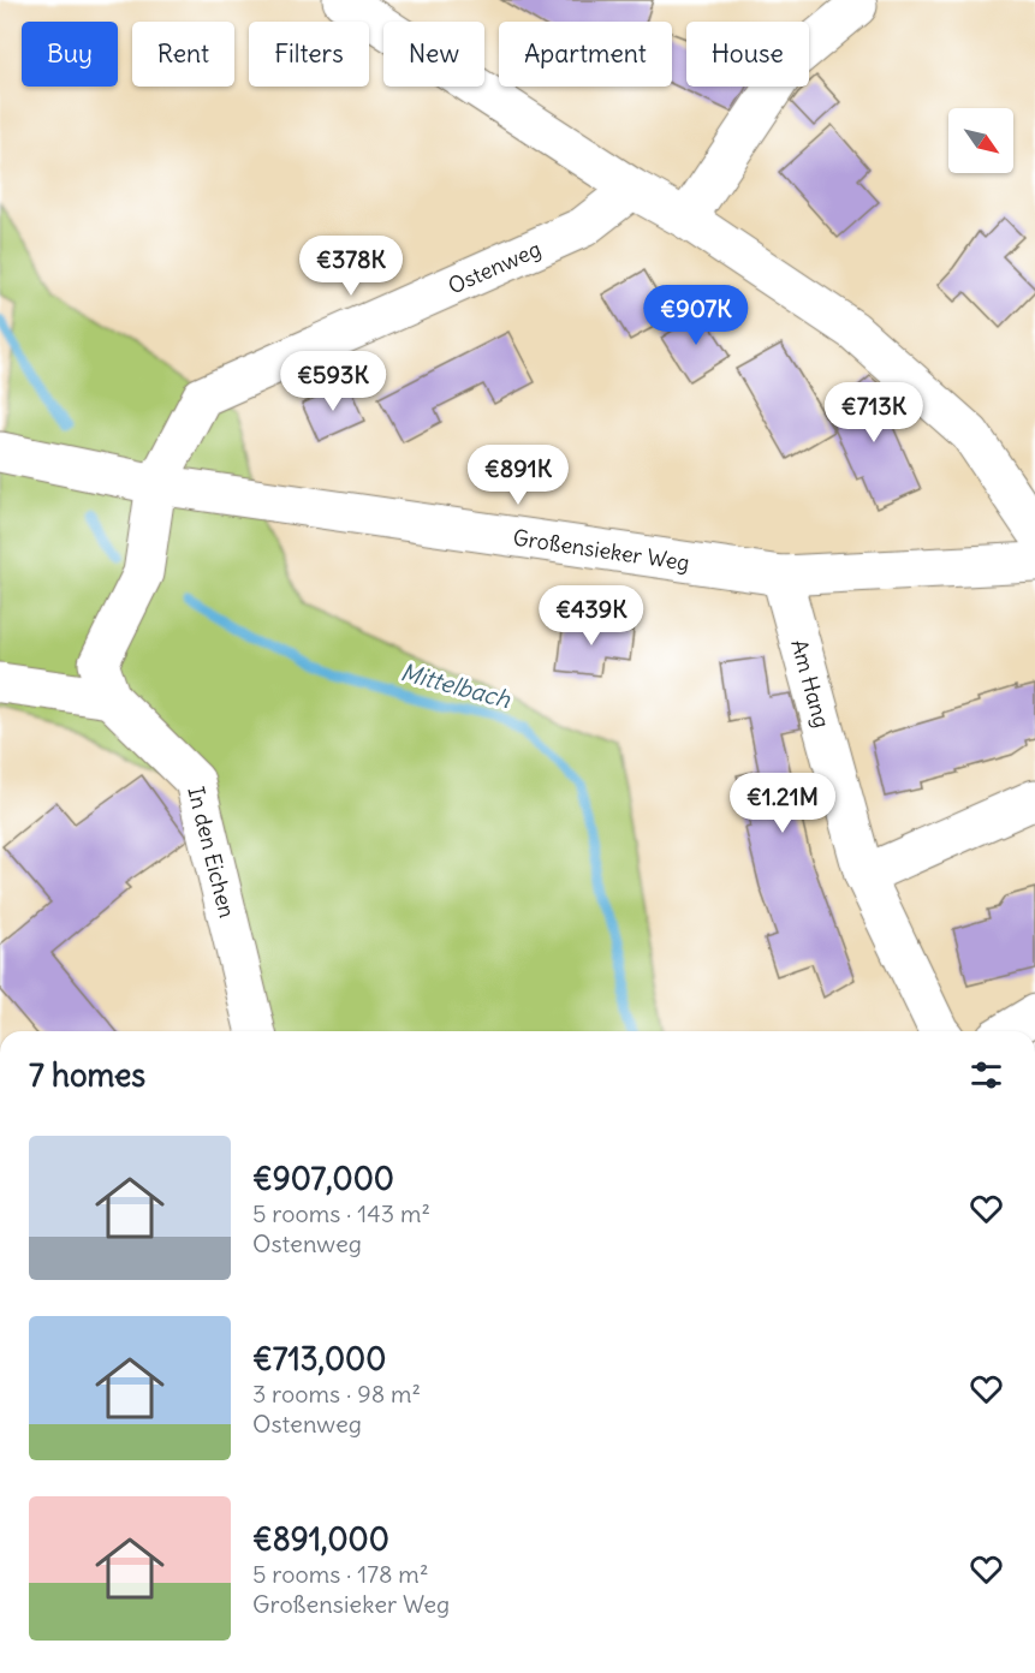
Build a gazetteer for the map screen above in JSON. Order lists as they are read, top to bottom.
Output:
{
  "streets": {
    "street": [
      "Ostenweg",
      "Großensieker Weg",
      "Am Hang",
      "In den Eichen"
    ]
  },
  "crossings": [
    ["Ostenweg", "Großensieker Weg"],
    ["Ostenweg", "In den Eichen"],
    ["Großensieker Weg", "Am Hang"],
    ["Großensieker Weg", "In den Eichen"]
  ],
  "water": ["Mittelbach"],
  "north": "bottom right",
  "page": {
    "chip": [
      "Buy",
      "Rent",
      "Filters",
      "New",
      "Apartment",
      "House"
    ],
    "price": [
      "€378K",
      "€907K",
      "€593K",
      "€713K",
      "€891K",
      "€439K",
      "€1.21M"
    ],
    "heading": "7 homes",
    "list": [
      {
        "name": "€907,000",
        "note": "5 rooms · 143 m² · Ostenweg"
      },
      {
        "name": "€713,000",
        "note": "3 rooms · 98 m² · Ostenweg"
      },
      {
        "name": "€891,000",
        "note": "5 rooms · 178 m² · Großensieker Weg"
      }
    ]
  }
}
